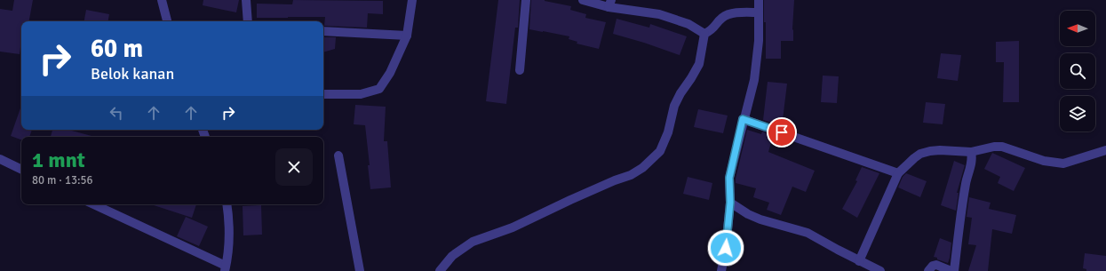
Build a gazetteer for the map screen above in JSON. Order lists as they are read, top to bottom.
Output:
{
  "north": "left",
  "page": {
    "turn": ["60 m", "Belok kanan"],
    "heading": ["1 mnt", "80 m · 13:56"]
  }
}
